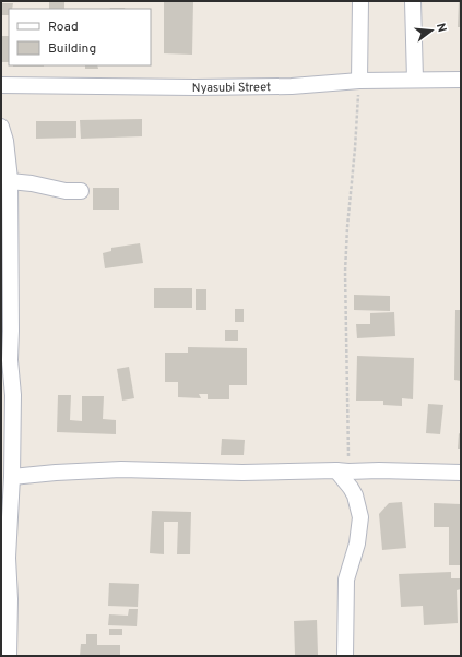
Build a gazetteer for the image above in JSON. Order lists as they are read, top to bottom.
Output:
{
  "streets": {
    "street": ["Nyasubi Street"]
  },
  "legend": ["Road", "Building"],
  "north": "right"
}
